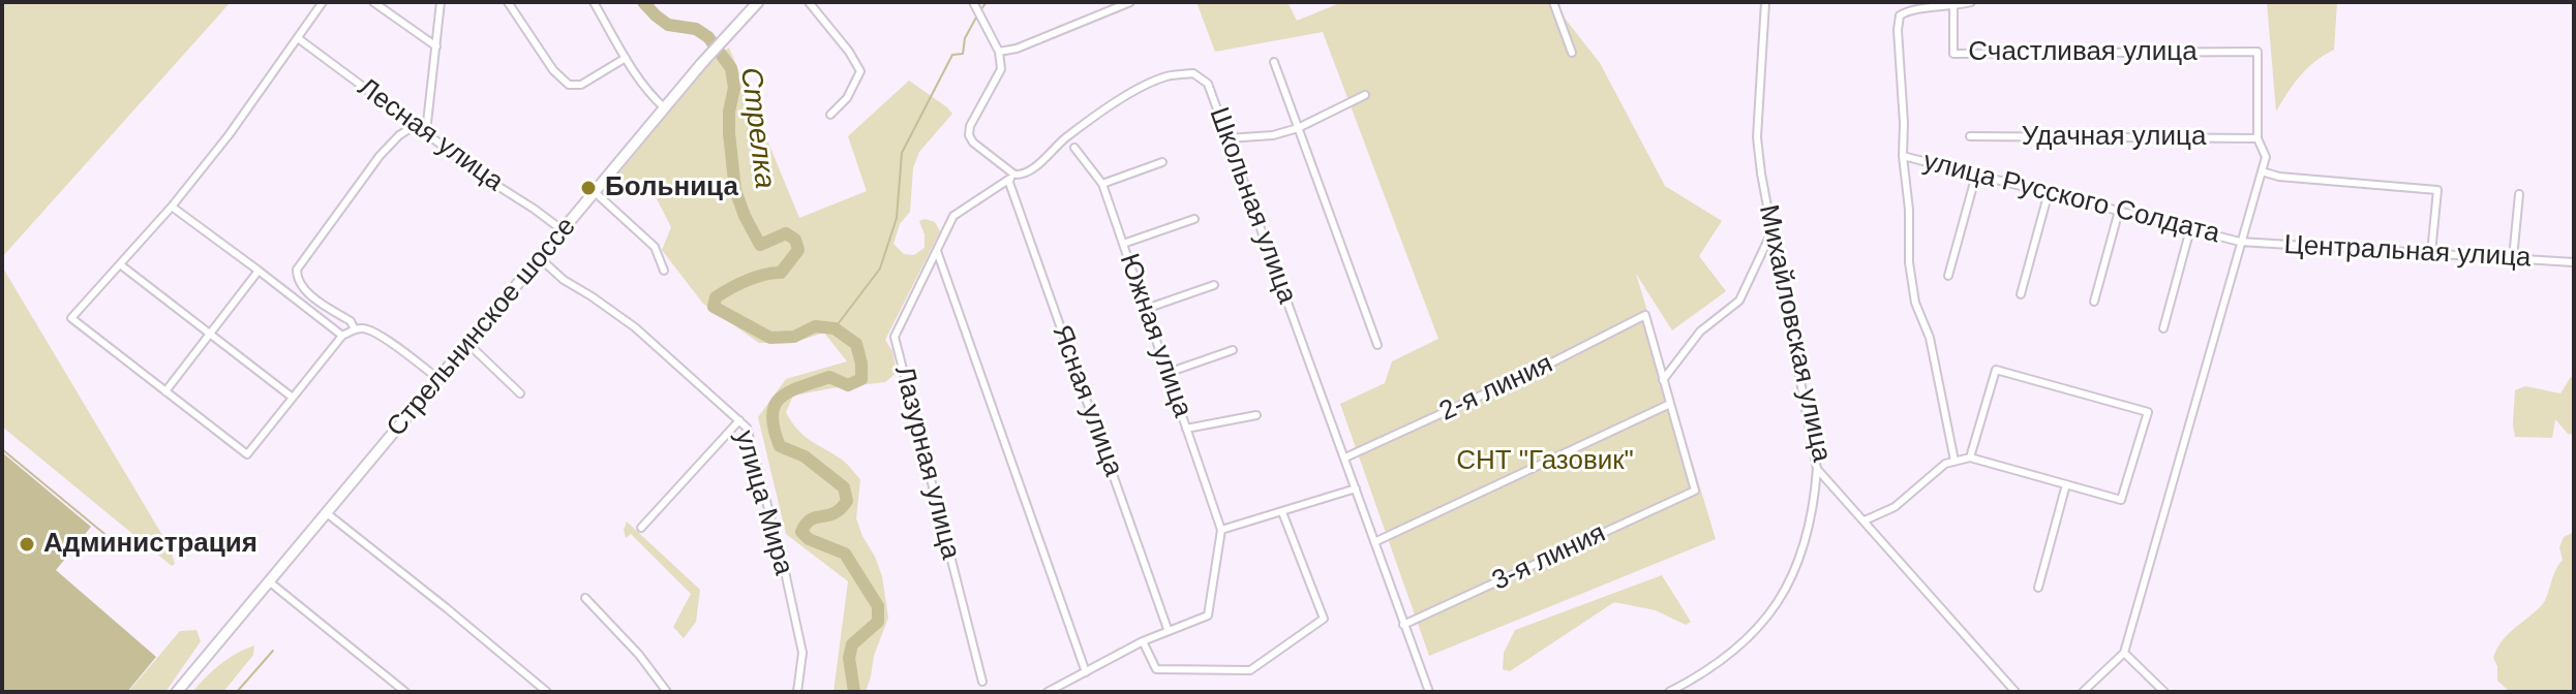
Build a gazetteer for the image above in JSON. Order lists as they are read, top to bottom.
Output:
{
  "streets": {
    "main road": ["Стрельнинское шоссе"],
    "street": [
      "Счастливая улица",
      "Лесная улица",
      "Удачная улица",
      "улица Русского Солдата",
      "Школьная улица",
      "Центральная улица",
      "Михайловская улица",
      "Южная улица",
      "2-я линия",
      "Ясная улица",
      "Лазурная улица",
      "улица Мира",
      "3-я линия"
    ]
  },
  "crossings": [
    ["Счастливая улица", "Удачная улица"],
    ["Лесная улица", "Стрельнинское шоссе"],
    ["улица Русского Солдата", "Центральная улица"],
    ["Школьная улица", "2-я линия"],
    ["Школьная улица", "Ясная улица"],
    ["Школьная улица", "Лазурная улица"],
    ["Школьная улица", "3-я линия"],
    ["Стрельнинское шоссе", "улица Мира"]
  ],
  "water": ["Стрелка"],
  "parks": ["СНТ \"Газовик\""],
  "places": ["Больница", "Администрация"]
}
